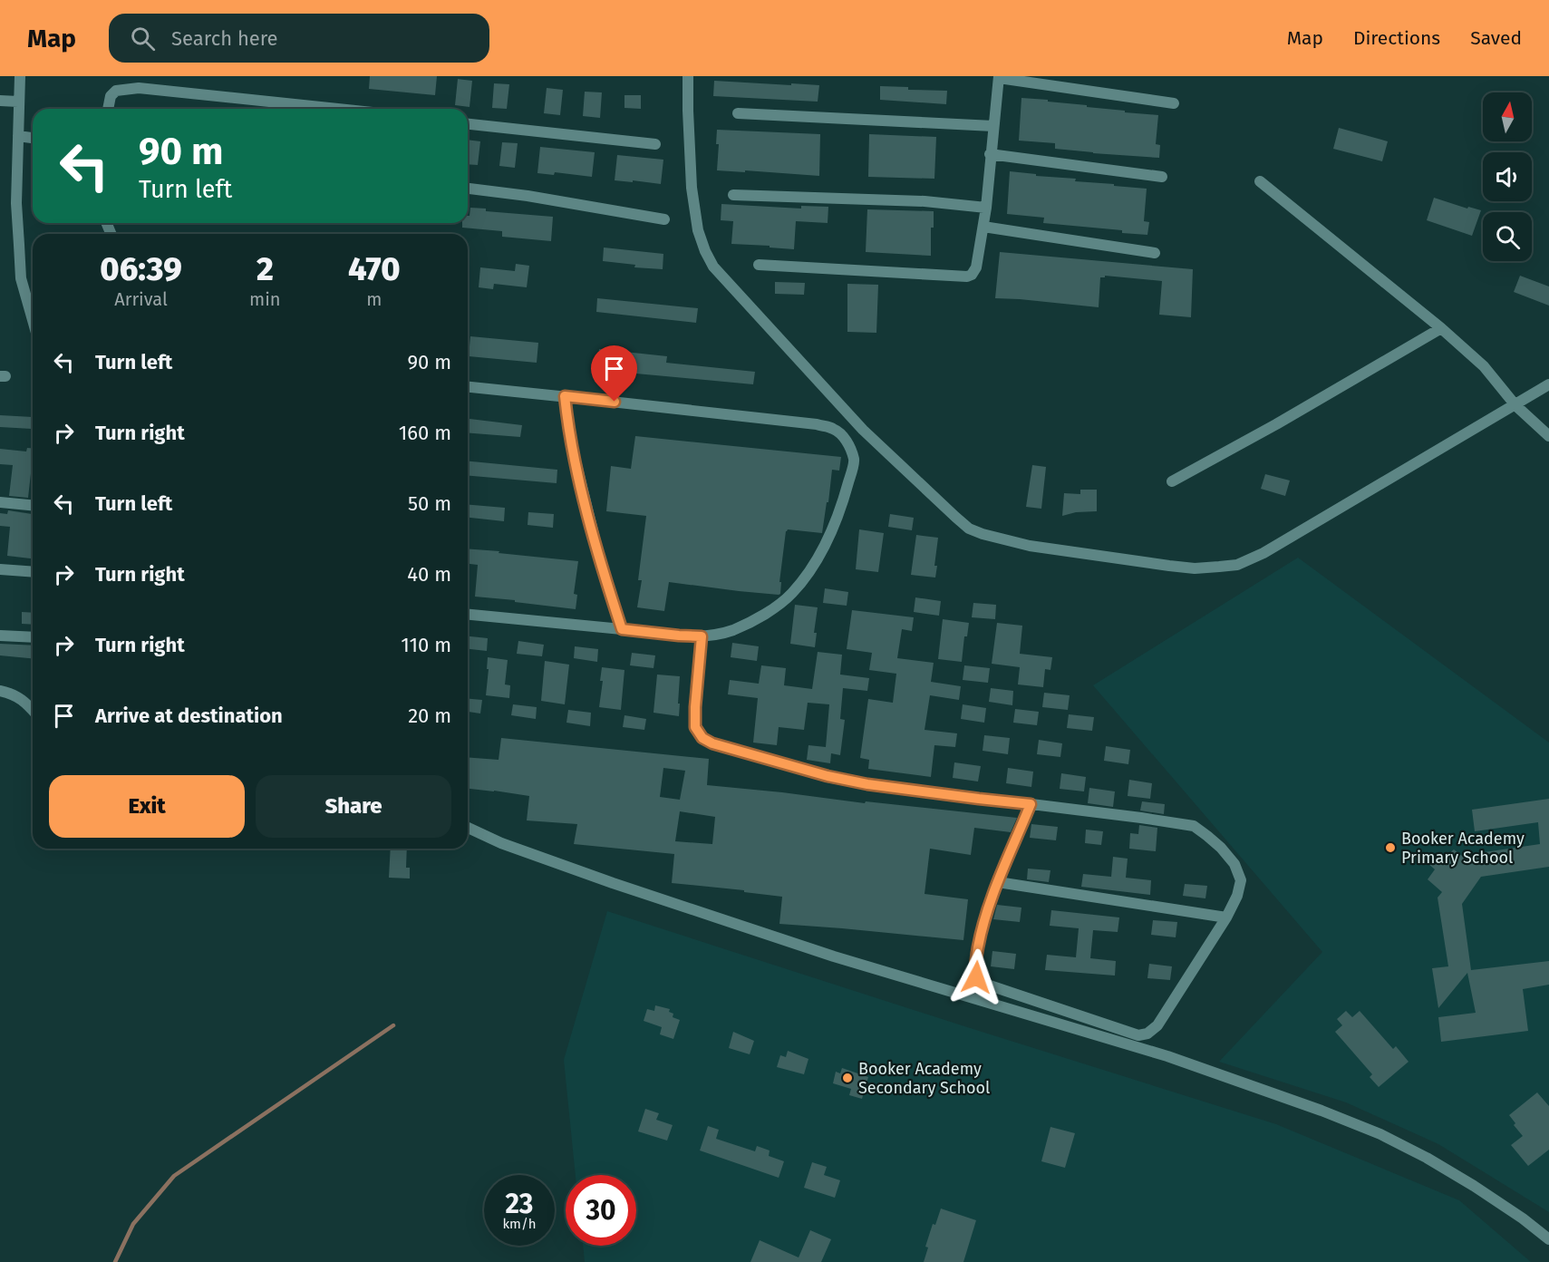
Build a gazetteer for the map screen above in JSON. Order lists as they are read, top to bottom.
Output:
{
  "places": ["Booker Academy Primary School", "Booker Academy Secondary School"],
  "north": "top",
  "page": {
    "header": "Map",
    "search": "Search here",
    "nav": ["Map", "Directions", "Saved"],
    "turn": ["90 m", "Turn left"],
    "eta": [
      "06:39",
      "Arrival",
      "2",
      "min",
      "470",
      "m"
    ],
    "list": [
      {
        "name": "Turn left",
        "value": "90 m"
      },
      {
        "name": "Turn right",
        "value": "160 m"
      },
      {
        "name": "Turn left",
        "value": "50 m"
      },
      {
        "name": "Turn right",
        "value": "40 m"
      },
      {
        "name": "Turn right",
        "value": "110 m"
      },
      {
        "name": "Arrive at destination",
        "value": "20 m"
      }
    ],
    "buttons": ["Exit", "Share"],
    "speed": "23 km/h",
    "limit": "30"
  }
}
